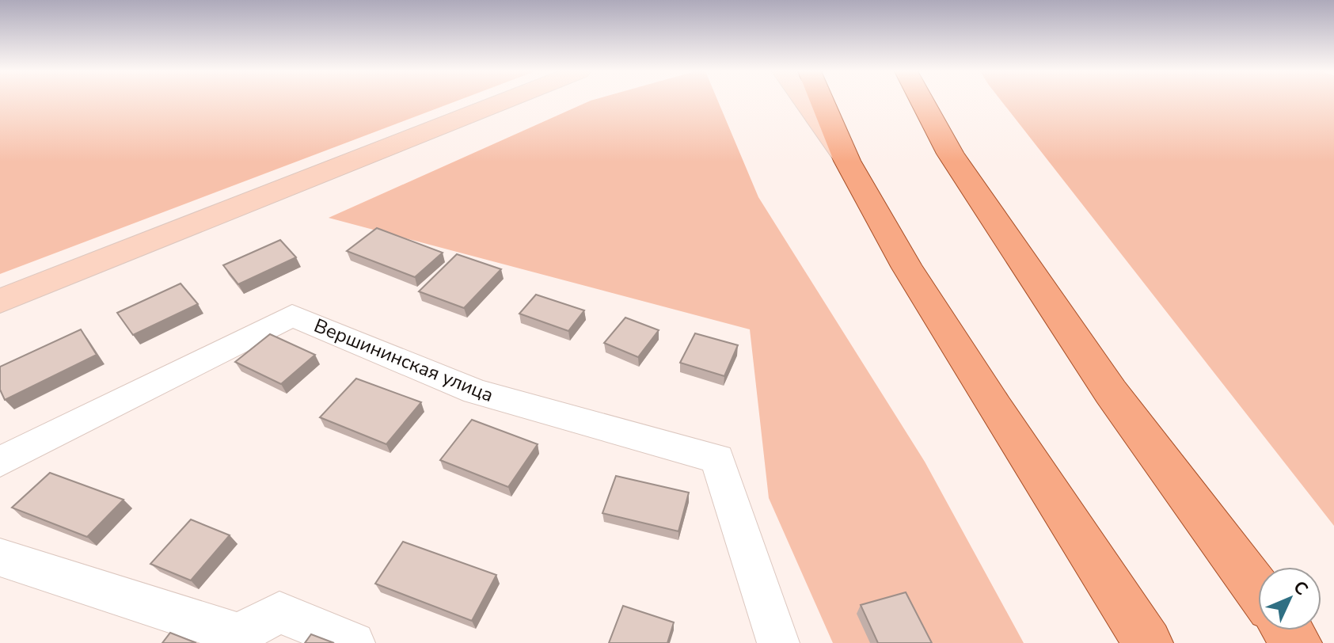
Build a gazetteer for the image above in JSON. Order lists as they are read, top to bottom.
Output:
{
  "streets": {
    "street": ["Вершининская улица"]
  },
  "north": "top right"
}
